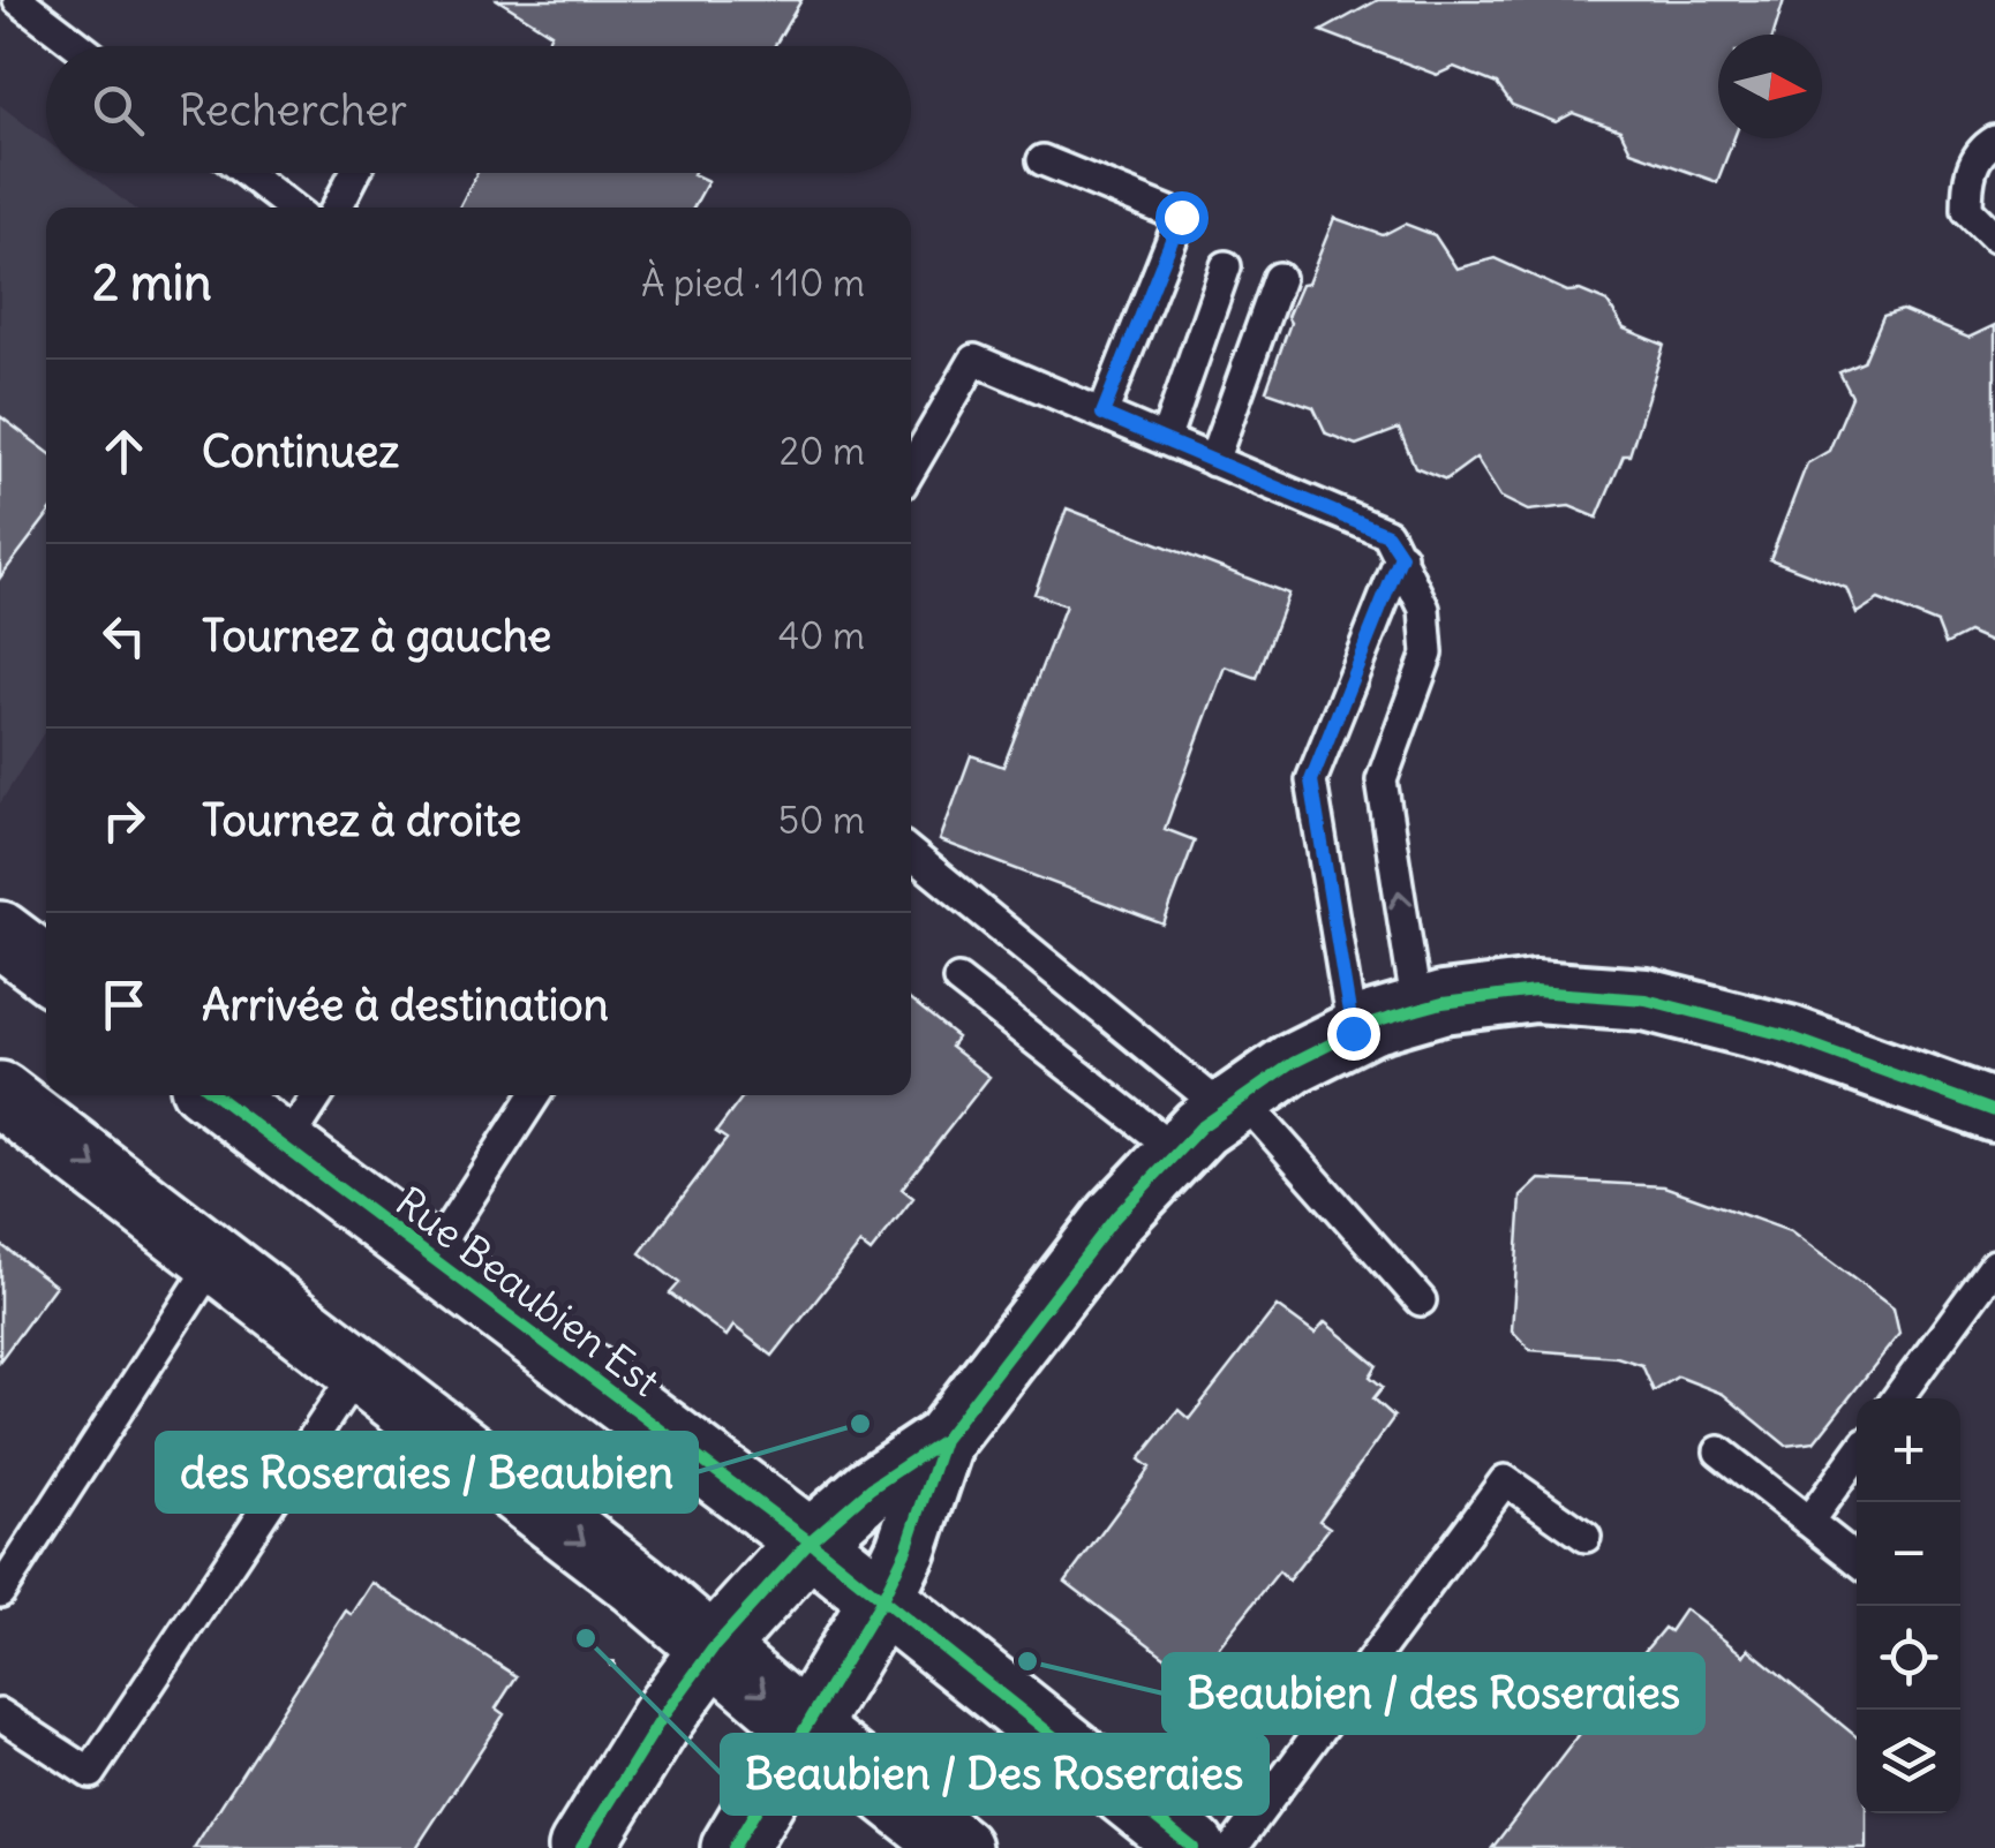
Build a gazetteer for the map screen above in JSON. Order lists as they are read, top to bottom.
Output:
{
  "streets": {
    "street": ["Rue Beaubien Est"]
  },
  "places": ["des Roseraies / Beaubien", "Beaubien / Des Roseraies", "Beaubien / des Roseraies"],
  "north": "right",
  "page": {
    "search": "Rechercher",
    "heading": ["2 min", "À pied · 110 m"],
    "list": [
      ["Continuez", "20 m"],
      ["Tournez à gauche", "40 m"],
      ["Tournez à droite", "50 m"],
      "Arrivée à destination"
    ],
    "map_buttons": ["+", "−"]
  }
}
